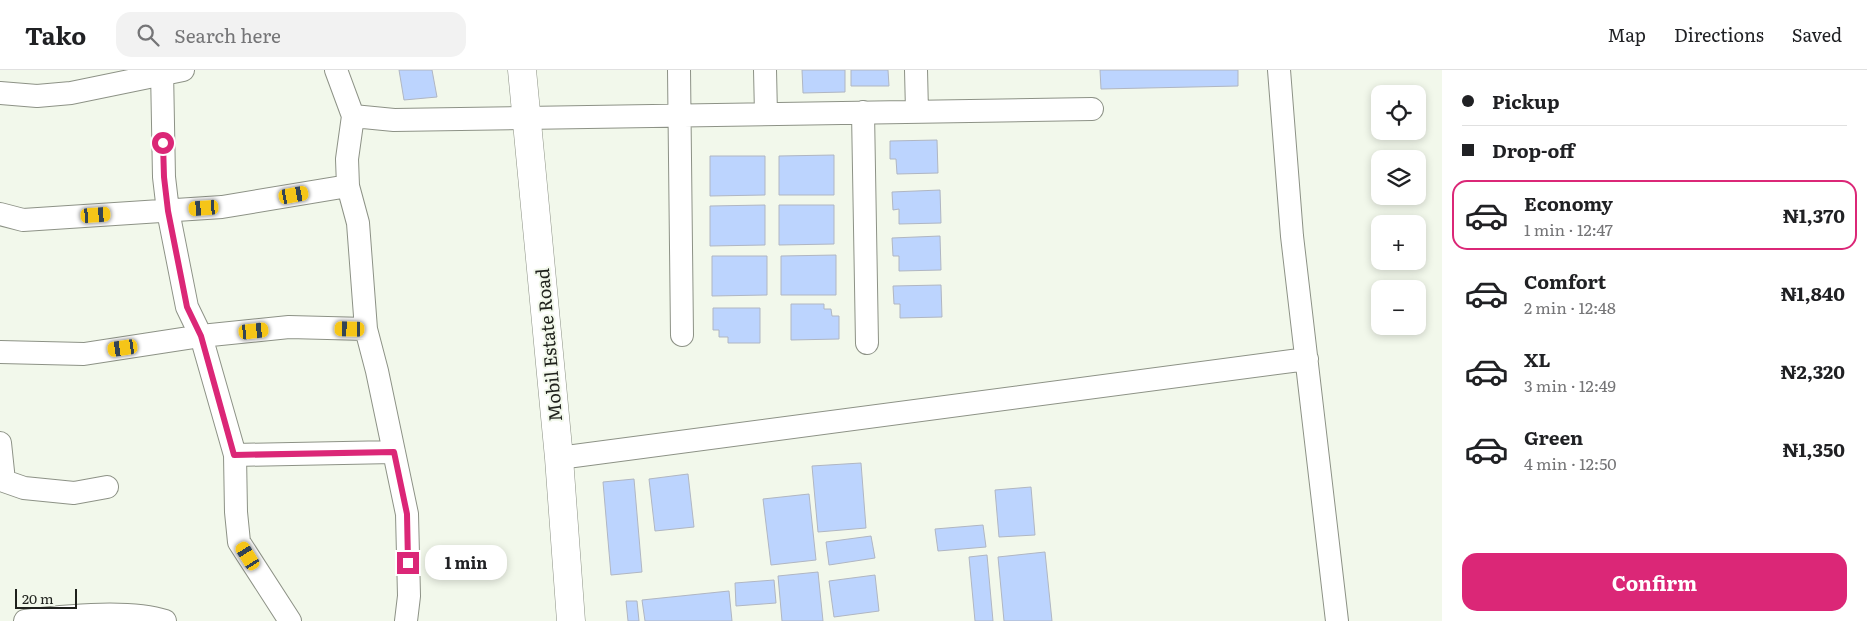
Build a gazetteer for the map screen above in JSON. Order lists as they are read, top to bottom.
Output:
{
  "streets": {
    "main road": ["Mobil Estate Road"]
  },
  "scale_bar": "20 m",
  "page": {
    "header": "Tako",
    "search": "Search here",
    "nav": ["Map", "Directions", "Saved"],
    "banner": ["Pickup", "Drop-off"],
    "map_buttons": ["+", "−"],
    "list": [
      {
        "name": "Economy",
        "note": "1 min · 12:47",
        "value": "₦1,370"
      },
      {
        "name": "Comfort",
        "note": "2 min · 12:48",
        "value": "₦1,840"
      },
      {
        "name": "XL",
        "note": "3 min · 12:49",
        "value": "₦2,320"
      },
      {
        "name": "Green",
        "note": "4 min · 12:50",
        "value": "₦1,350"
      }
    ],
    "buttons": "Confirm",
    "bubble": "1 min",
    "scale": "20 m"
  }
}
